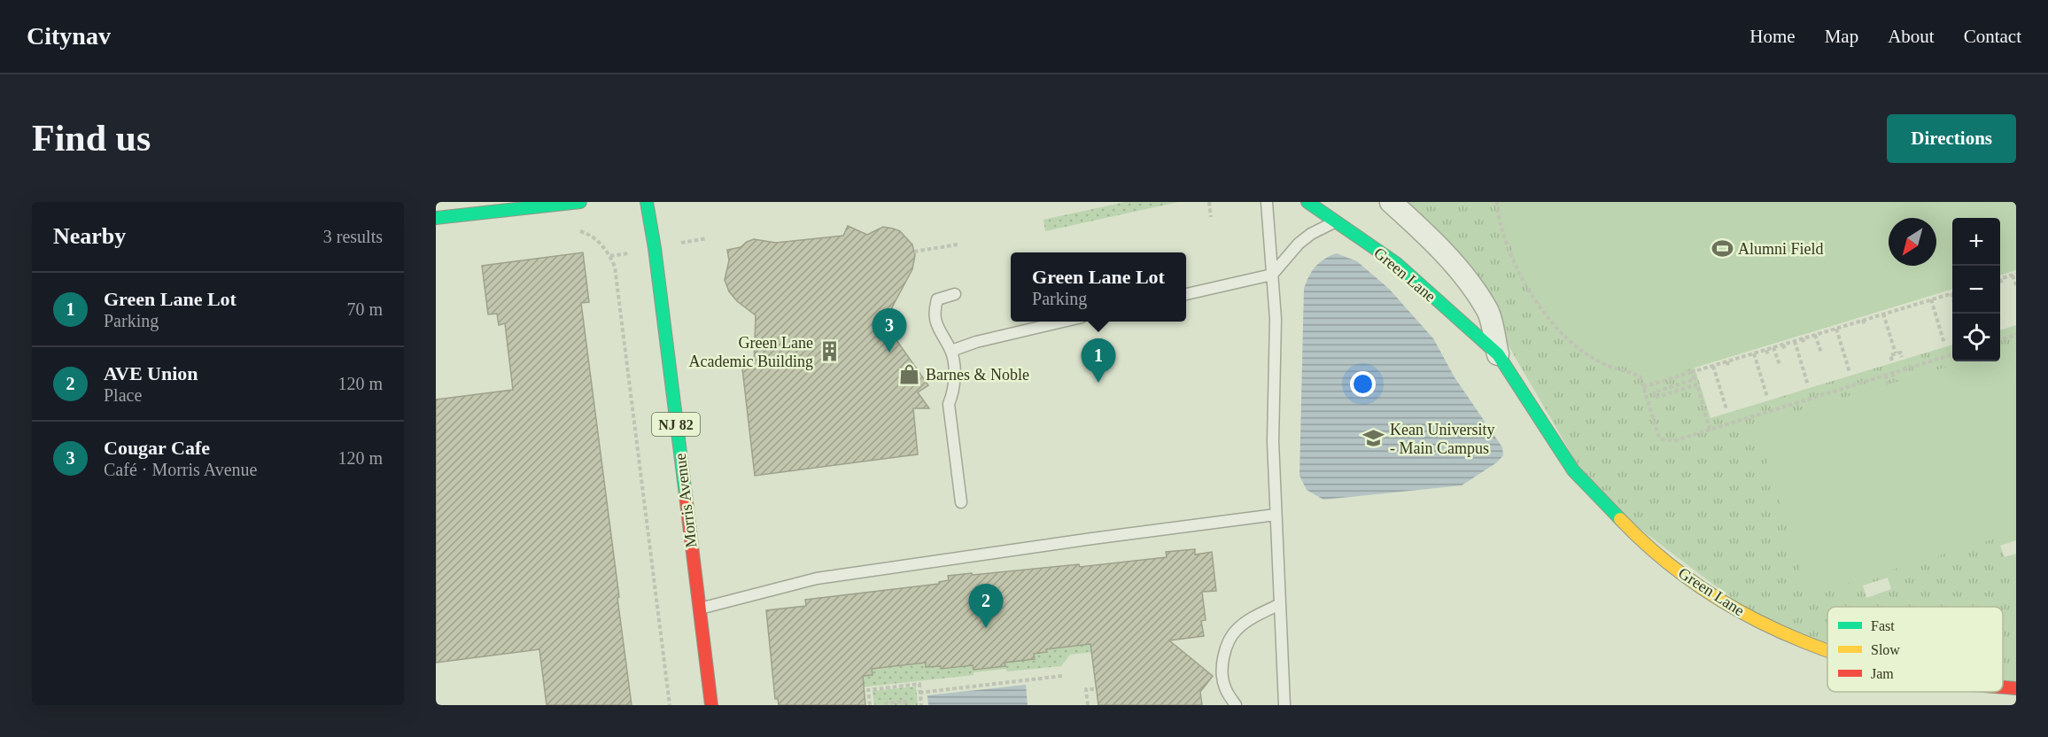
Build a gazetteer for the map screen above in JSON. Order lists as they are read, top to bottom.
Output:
{
  "streets": {
    "street": ["Green Lane", "NJ 82", "Morris Avenue"]
  },
  "places": {
    "sports": ["Alumni Field"],
    "building": ["Green Lane Academic Building"],
    "shop": ["Barnes & Noble"],
    "school or university": ["Kean University - Main Campus"]
  },
  "legend": ["Fast", "Slow", "Jam"],
  "north": "bottom left",
  "page": {
    "header": "Citynav",
    "nav": [
      "Home",
      "Map",
      "About",
      "Contact"
    ],
    "buttons": "Directions",
    "title": "Find us",
    "heading": ["Nearby", "3 results"],
    "map_buttons": ["+", "−"],
    "popup": ["Green Lane Lot", "Parking"],
    "list": [
      {
        "mark": "1",
        "name": "Green Lane Lot",
        "note": "Parking",
        "value": "70 m"
      },
      {
        "mark": "2",
        "name": "AVE Union",
        "note": "Place",
        "value": "120 m"
      },
      {
        "mark": "3",
        "name": "Cougar Cafe",
        "note": "Café · Morris Avenue",
        "value": "120 m"
      }
    ],
    "pins": ["3", "1", "2"]
  }
}
